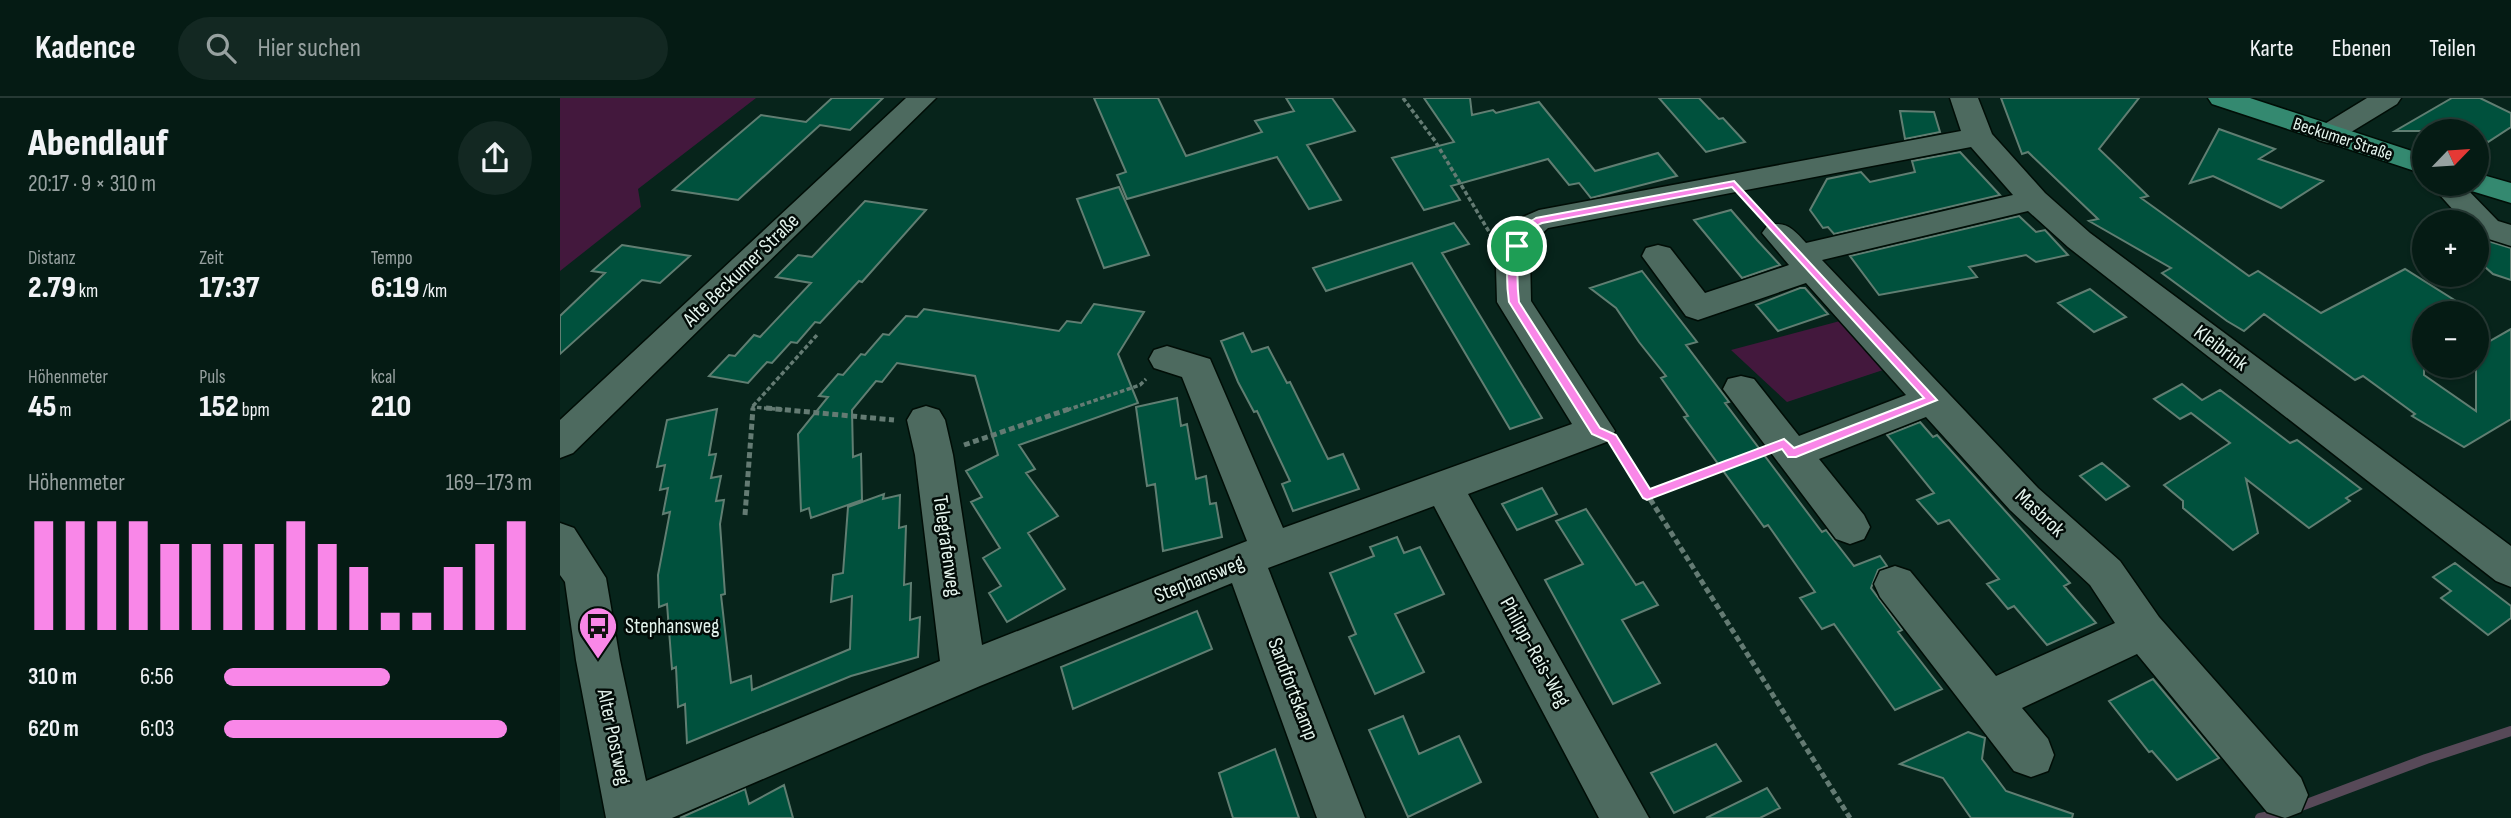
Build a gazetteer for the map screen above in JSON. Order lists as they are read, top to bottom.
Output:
{
  "streets": {
    "main road": ["Beckumer Straße"],
    "street": [
      "Alte Beckumer Straße",
      "Kleibrink",
      "Masbrok",
      "Telegrafenweg",
      "Stephansweg",
      "Philipp-Reis-Weg",
      "Sandfortskamp",
      "Alter Postweg"
    ]
  },
  "crossings": [
    ["Telegrafenweg", "Stephansweg"],
    ["Stephansweg", "Philipp-Reis-Weg"],
    ["Stephansweg", "Sandfortskamp"],
    ["Stephansweg", "Alter Postweg"]
  ],
  "places": {
    "bus stop": ["Stephansweg"]
  },
  "north": "top right",
  "page": {
    "header": "Kadence",
    "search": "Hier suchen",
    "nav": ["Karte", "Ebenen", "Teilen"],
    "heading": ["Abendlauf", "20:17 · 9 × 310 m"],
    "map_buttons": ["+", "−"],
    "stats": [
      ["Distanz", "2.79 km"],
      ["Zeit", "17:37"],
      ["Tempo", "6:19 /km"],
      ["Höhenmeter", "45 m"],
      ["Puls", "152 bpm"],
      ["kcal", "210"]
    ],
    "chart": ["Höhenmeter", "169–173 m"],
    "list": [
      {
        "name": "310 m",
        "note": "6:56"
      },
      {
        "name": "620 m",
        "note": "6:03"
      }
    ]
  }
}
